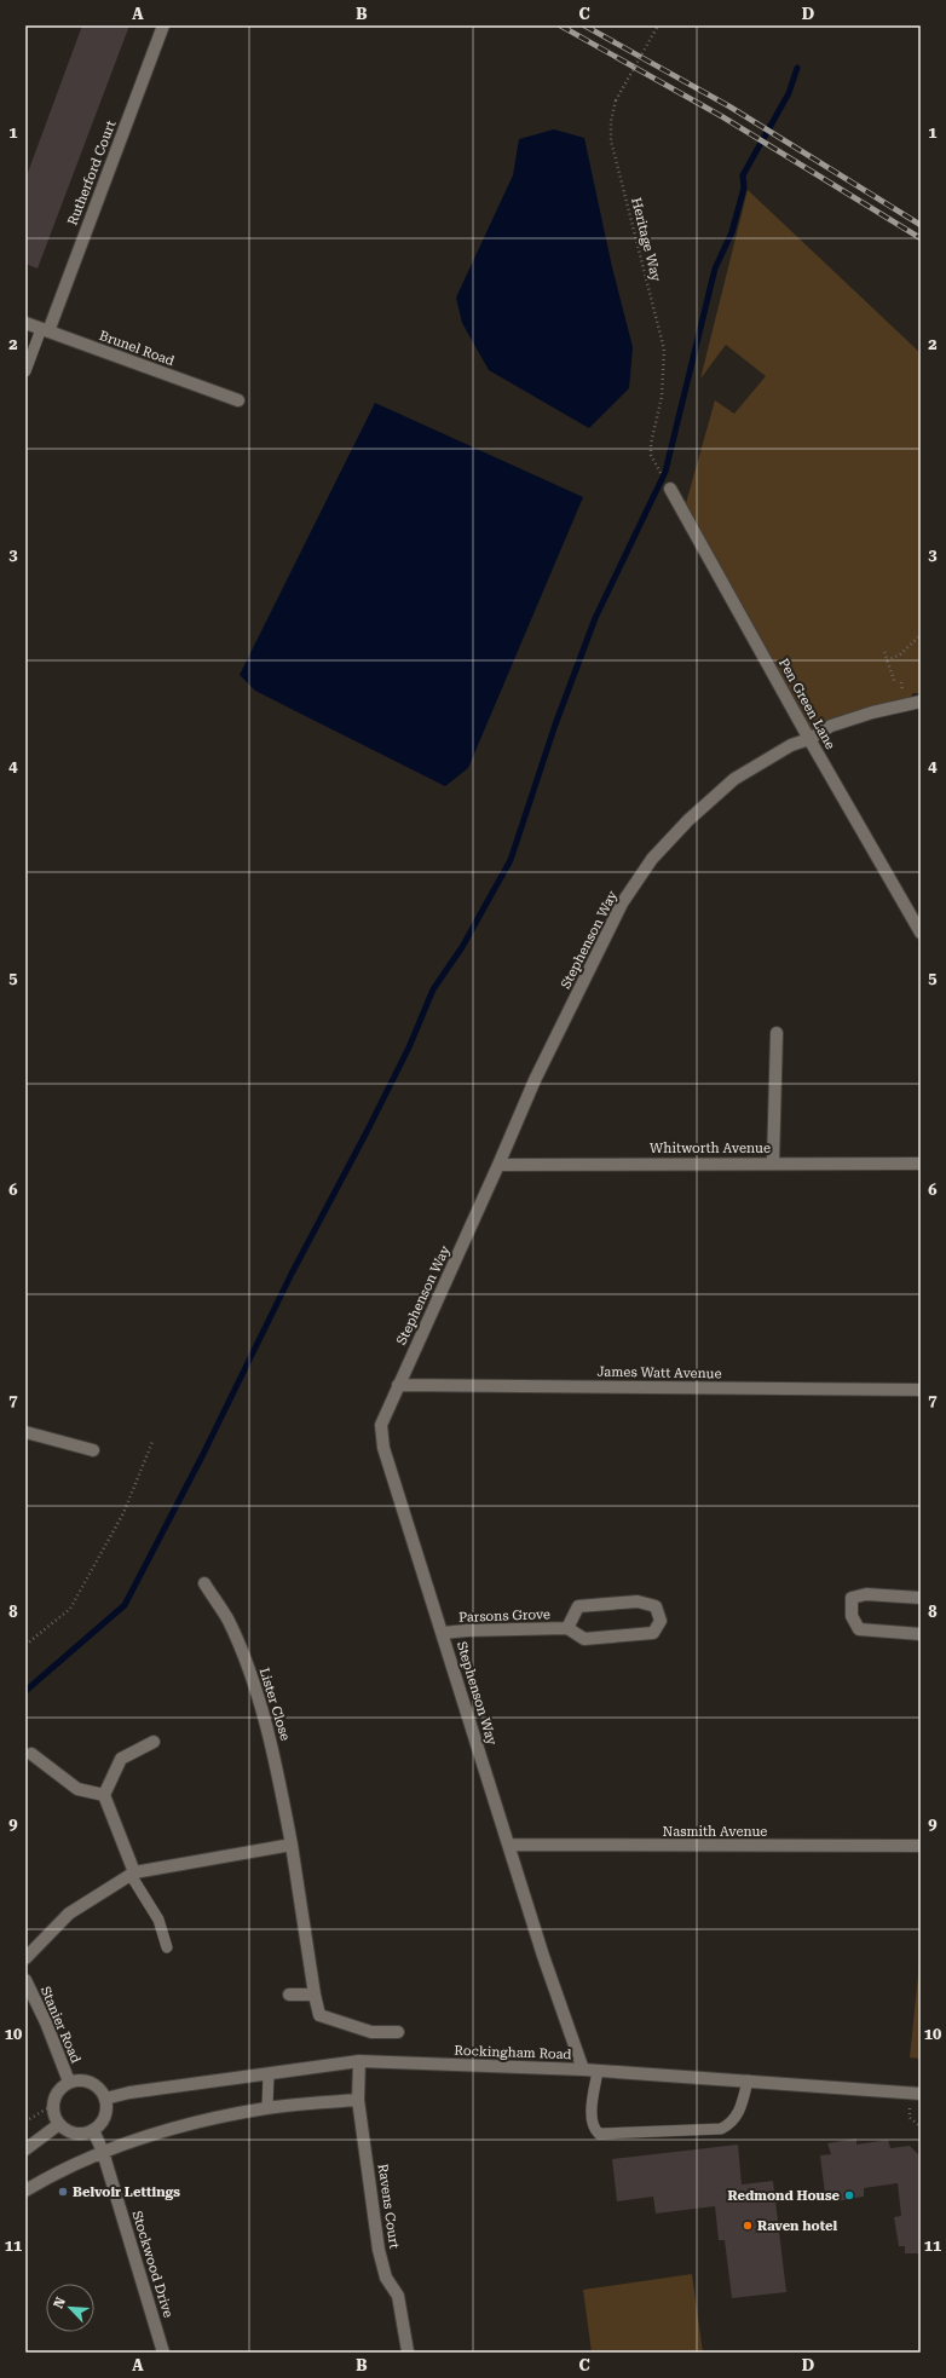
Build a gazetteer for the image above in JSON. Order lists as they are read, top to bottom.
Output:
{
  "streets": {
    "street": [
      "Rutherford Court",
      "Brunel Road",
      "Pen Green Lane",
      "Stephenson Way",
      "Whitworth Avenue",
      "James Watt Avenue",
      "Parsons Grove",
      "Lister Close",
      "Nasmith Avenue",
      "Stanier Road",
      "Rockingham Road",
      "Ravens Court",
      "Stockwood Drive"
    ],
    "path": ["Heritage Way"]
  },
  "crossings": [
    ["Rutherford Court", "Brunel Road"],
    ["Pen Green Lane", "Stephenson Way"],
    ["Stephenson Way", "Whitworth Avenue"],
    ["Stephenson Way", "James Watt Avenue"],
    ["Stephenson Way", "Parsons Grove"],
    ["Stephenson Way", "Nasmith Avenue"],
    ["Stephenson Way", "Rockingham Road"],
    ["Stanier Road", "Rockingham Road"],
    ["Stanier Road", "Stockwood Drive"],
    ["Rockingham Road", "Ravens Court"],
    ["Rockingham Road", "Stockwood Drive"]
  ],
  "places": ["Belvoir Lettings", "Redmond House", "Raven hotel"],
  "north": "top left",
  "grid": {
    "columns": [
      "A",
      "B",
      "C",
      "D"
    ],
    "rows": [
      "1",
      "2",
      "3",
      "4",
      "5",
      "6",
      "7",
      "8",
      "9",
      "10",
      "11"
    ]
  }
}
